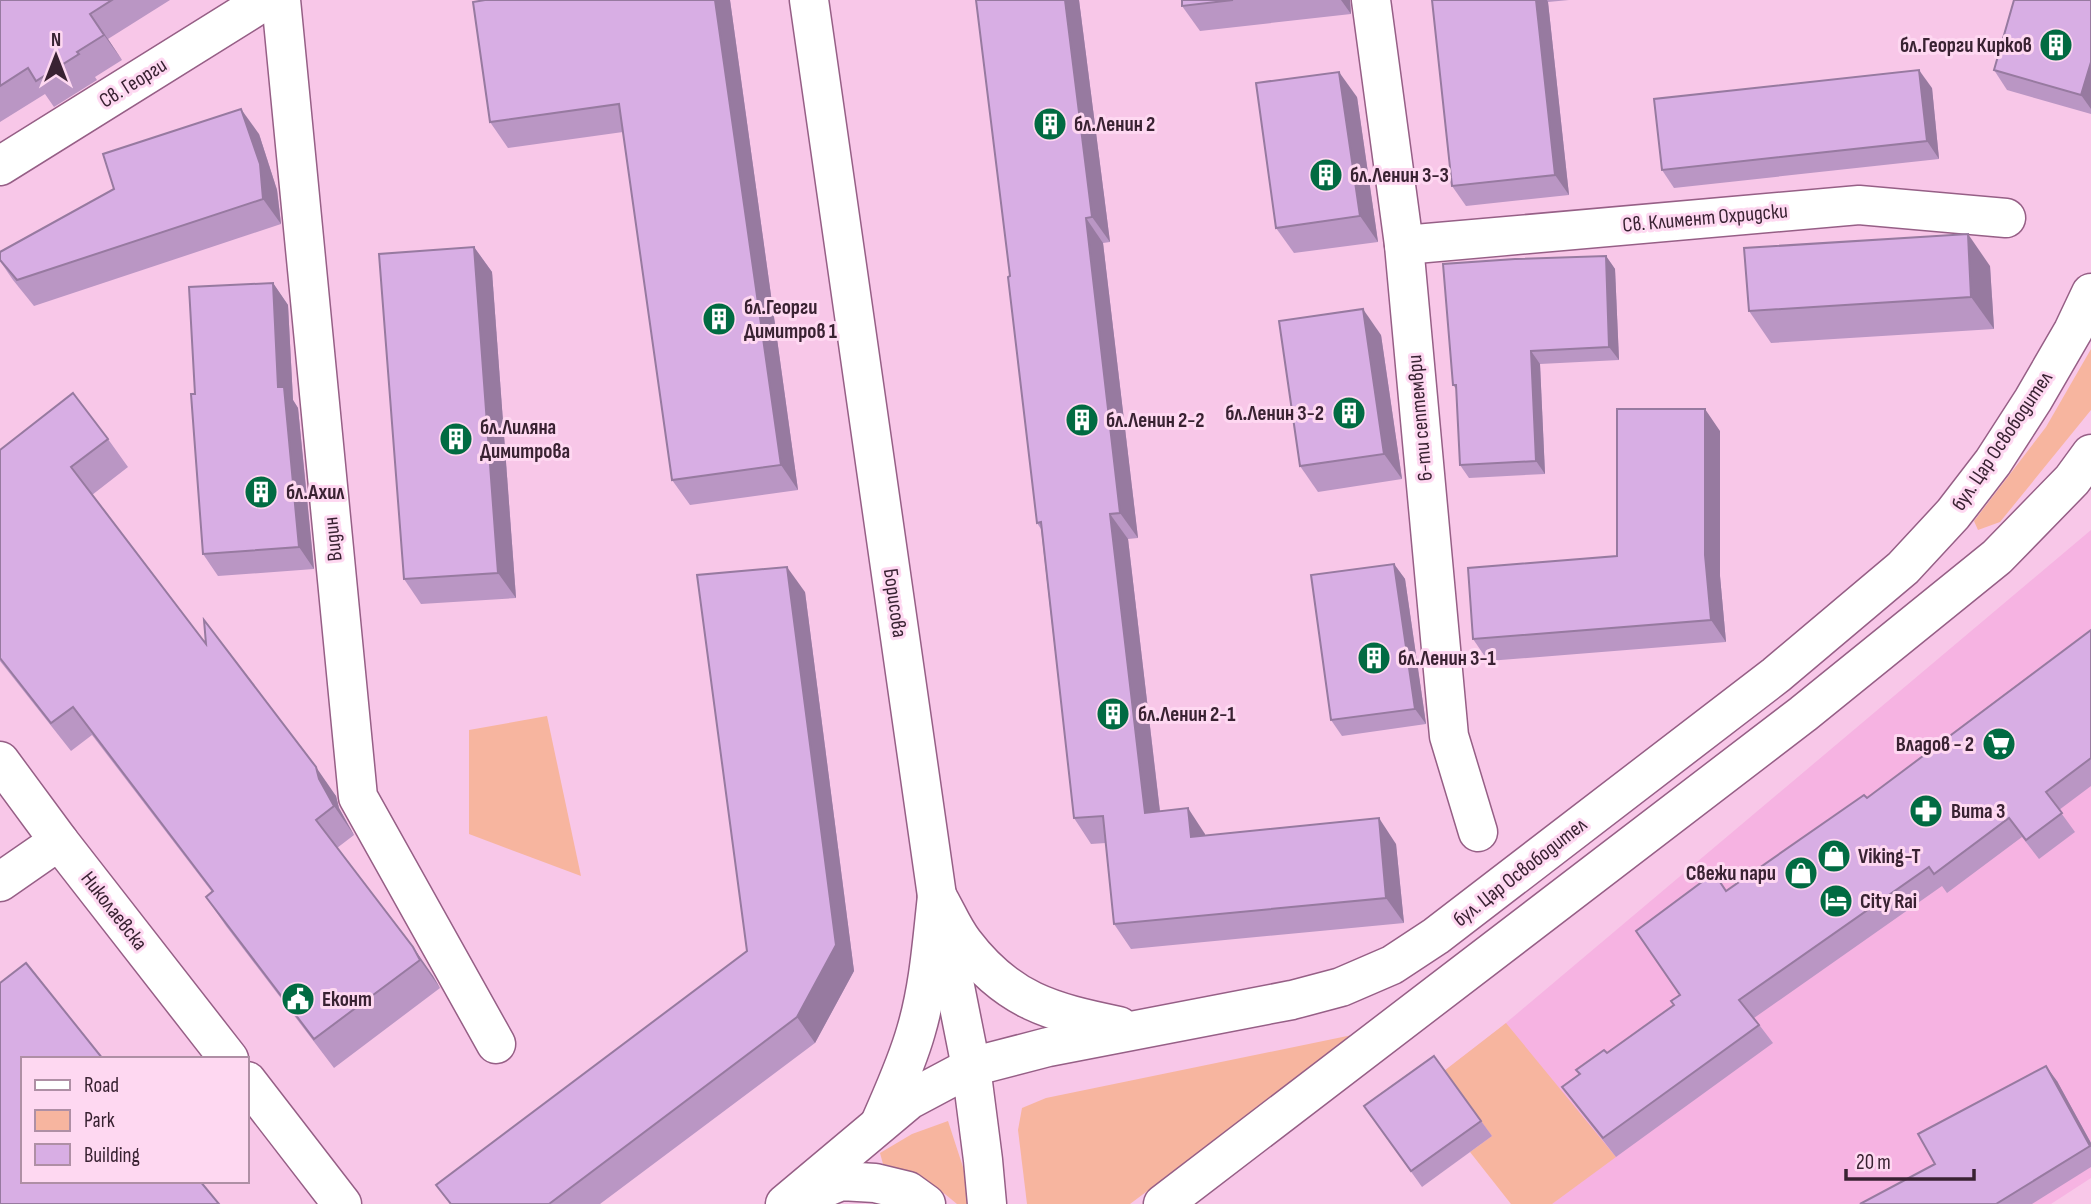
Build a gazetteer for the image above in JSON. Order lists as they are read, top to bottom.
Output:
{
  "streets": {
    "main road": [
      "Св. Георги",
      "Св. Климент Охридски",
      "6-ти септември",
      "бул. Цар Освободител",
      "Видин",
      "Борисова",
      "Николаевска"
    ]
  },
  "crossings": [
    ["Св. Климент Охридски", "6-ти септември"],
    ["бул. Цар Освободител", "Борисова"]
  ],
  "places": {
    "building": [
      "бл.Георги Кирков",
      "бл.Ленин 2",
      "бл.Ленин 3-3",
      "бл.Георги Димитров 1",
      "бл.Ленин 3-2",
      "бл.Ленин 2-2",
      "бл.Лиляна Димитрова",
      "бл.Ахил",
      "бл.Ленин 3-1",
      "бл.Ленин 2-1"
    ],
    "supermarket": ["Владов - 2"],
    "pharmacy": ["Вита 3"],
    "shop": ["Viking-T", "Свежи пари"],
    "hotel": ["City Rai"],
    "public building": ["Еконт"]
  },
  "legend": ["Road", "Park", "Building"],
  "scale_bar": "20 m",
  "north": "top"
}
